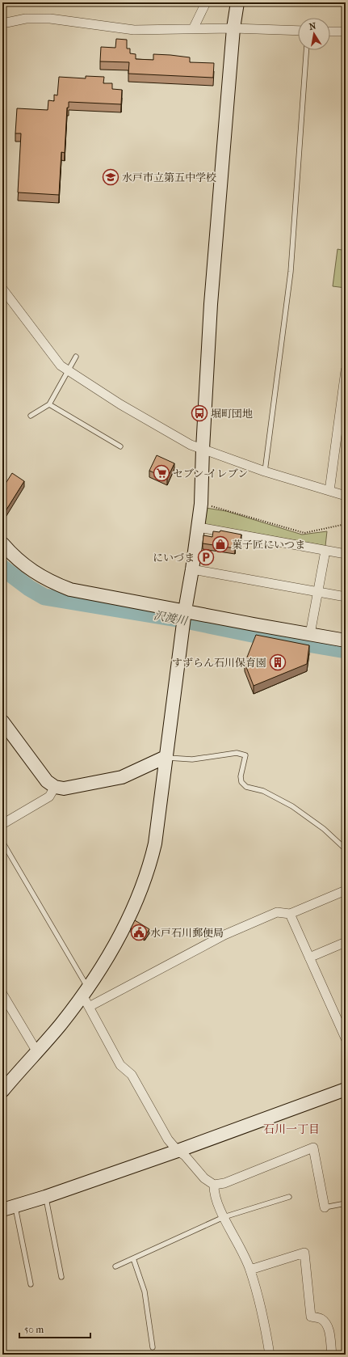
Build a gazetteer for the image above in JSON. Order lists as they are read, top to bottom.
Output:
{
  "districts": ["石川一丁目"],
  "water": ["沢渡川"],
  "places": {
    "school or university": ["水戸市立第五中学校"],
    "bus stop": ["堀町団地"],
    "supermarket": ["セブン-イレブン"],
    "shop": ["菓子匠にいつま"],
    "parking": ["にいづま"],
    "building": ["すずらん石川保育園"],
    "public building": ["水戸石川郵便局"]
  },
  "scale_bar": "50 m",
  "north": "top"
}
